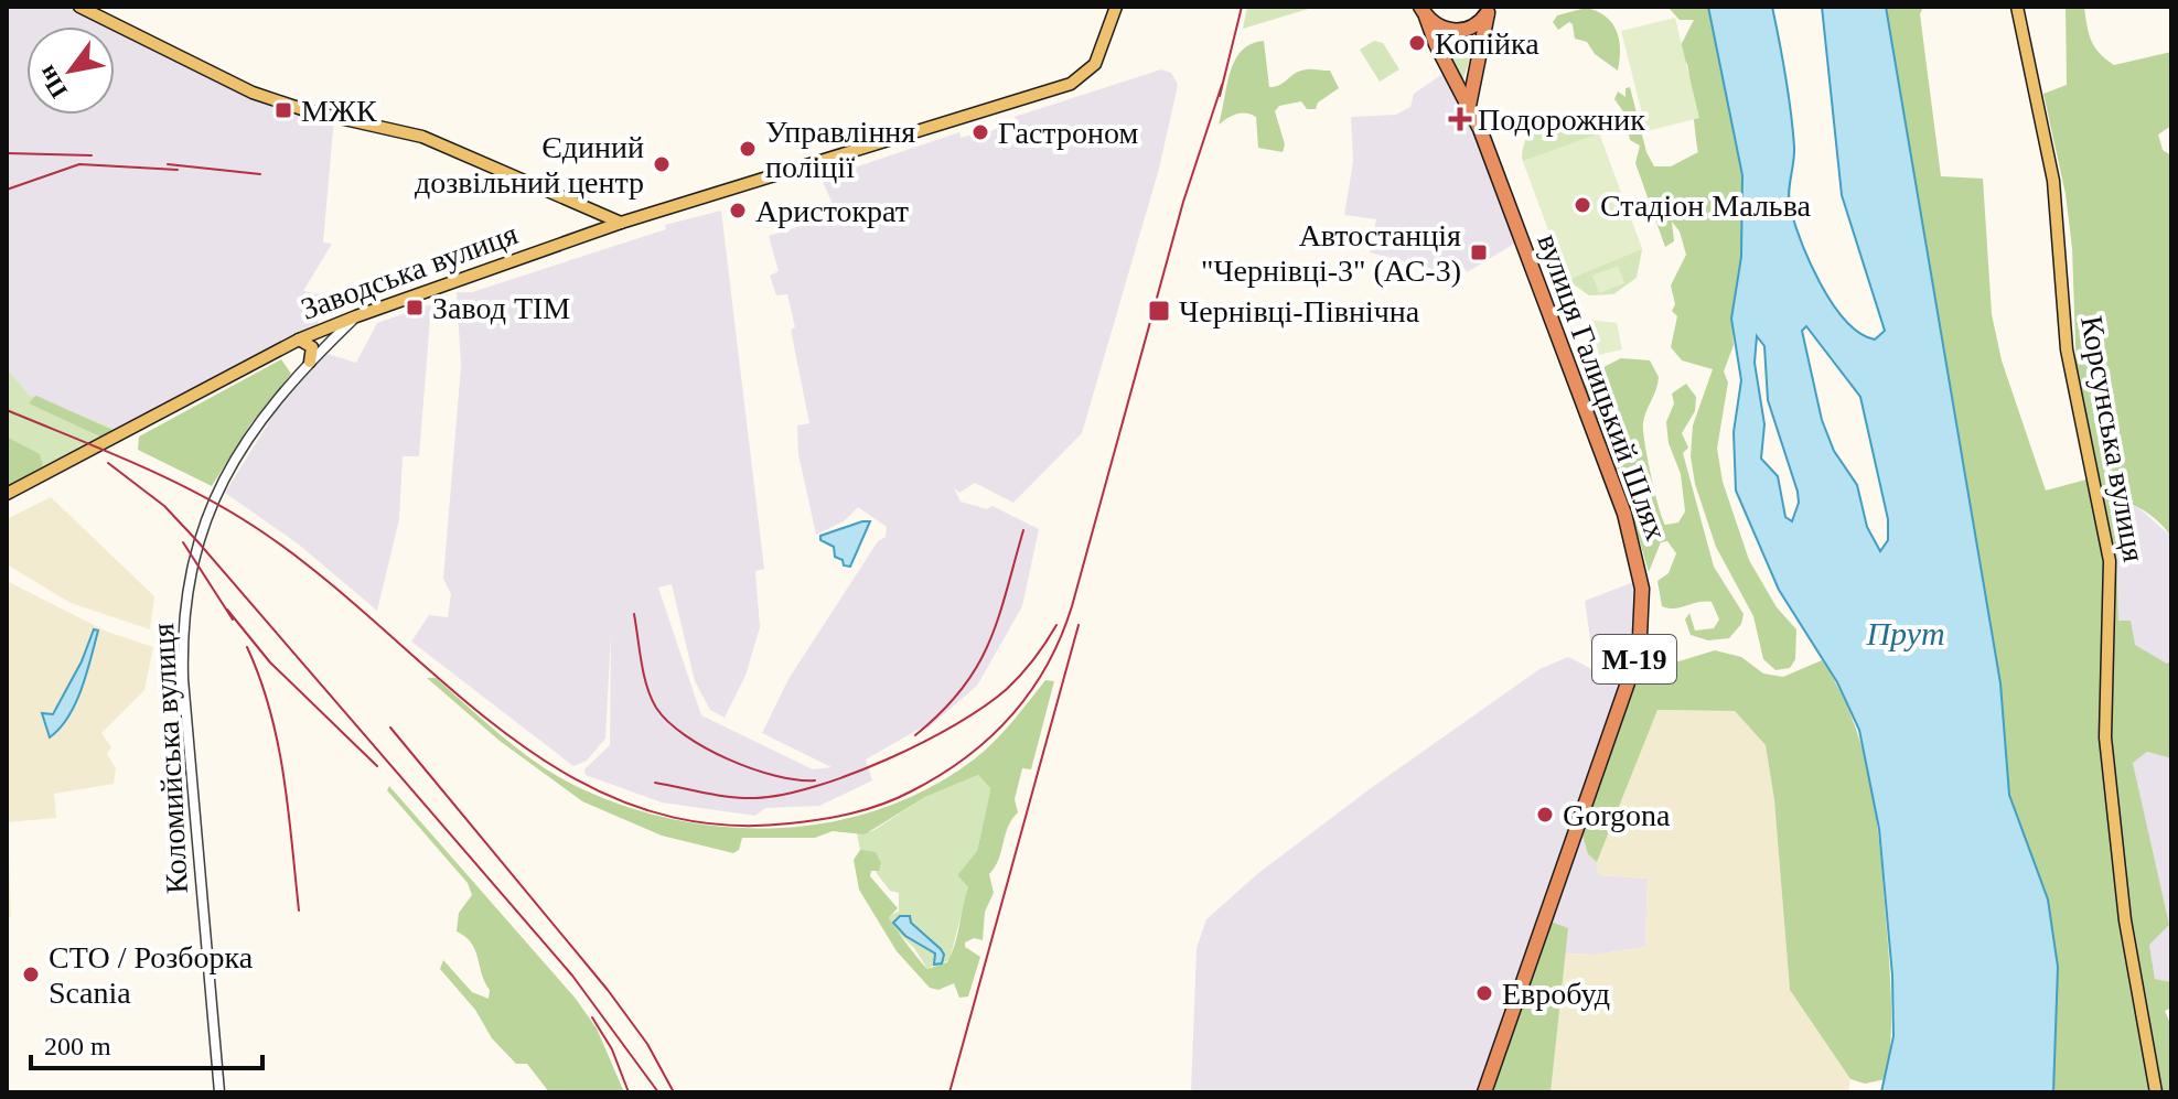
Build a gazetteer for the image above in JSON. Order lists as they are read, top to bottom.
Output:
{
  "streets": {
    "highway": ["вулиця Галицький Шлях", "М-19"],
    "main road": ["Заводська вулиця", "Корсунська вулиця"],
    "street": ["Коломийська вулиця"]
  },
  "crossings": [
    ["Заводська вулиця", "Коломийська вулиця"],
    ["вулиця Галицький Шлях", "М-19"]
  ],
  "water": ["Прут"],
  "places": {
    "other": [
      "Копійка",
      "Гастроном",
      "Управління поліції",
      "Єдиний дозвільний центр",
      "Стадіон Мальва",
      "Аристократ",
      "Gorgona",
      "СТО / Розборка Scania",
      "Евробуд"
    ],
    "transit": [
      "МЖК",
      "Автостанція \"Чернівці-3\" (АС-3)",
      "Завод ТІМ",
      "Чернівці-Північна"
    ],
    "health": ["Подорожник"]
  },
  "scale_bar": "200 m",
  "north": "bottom left"
}
